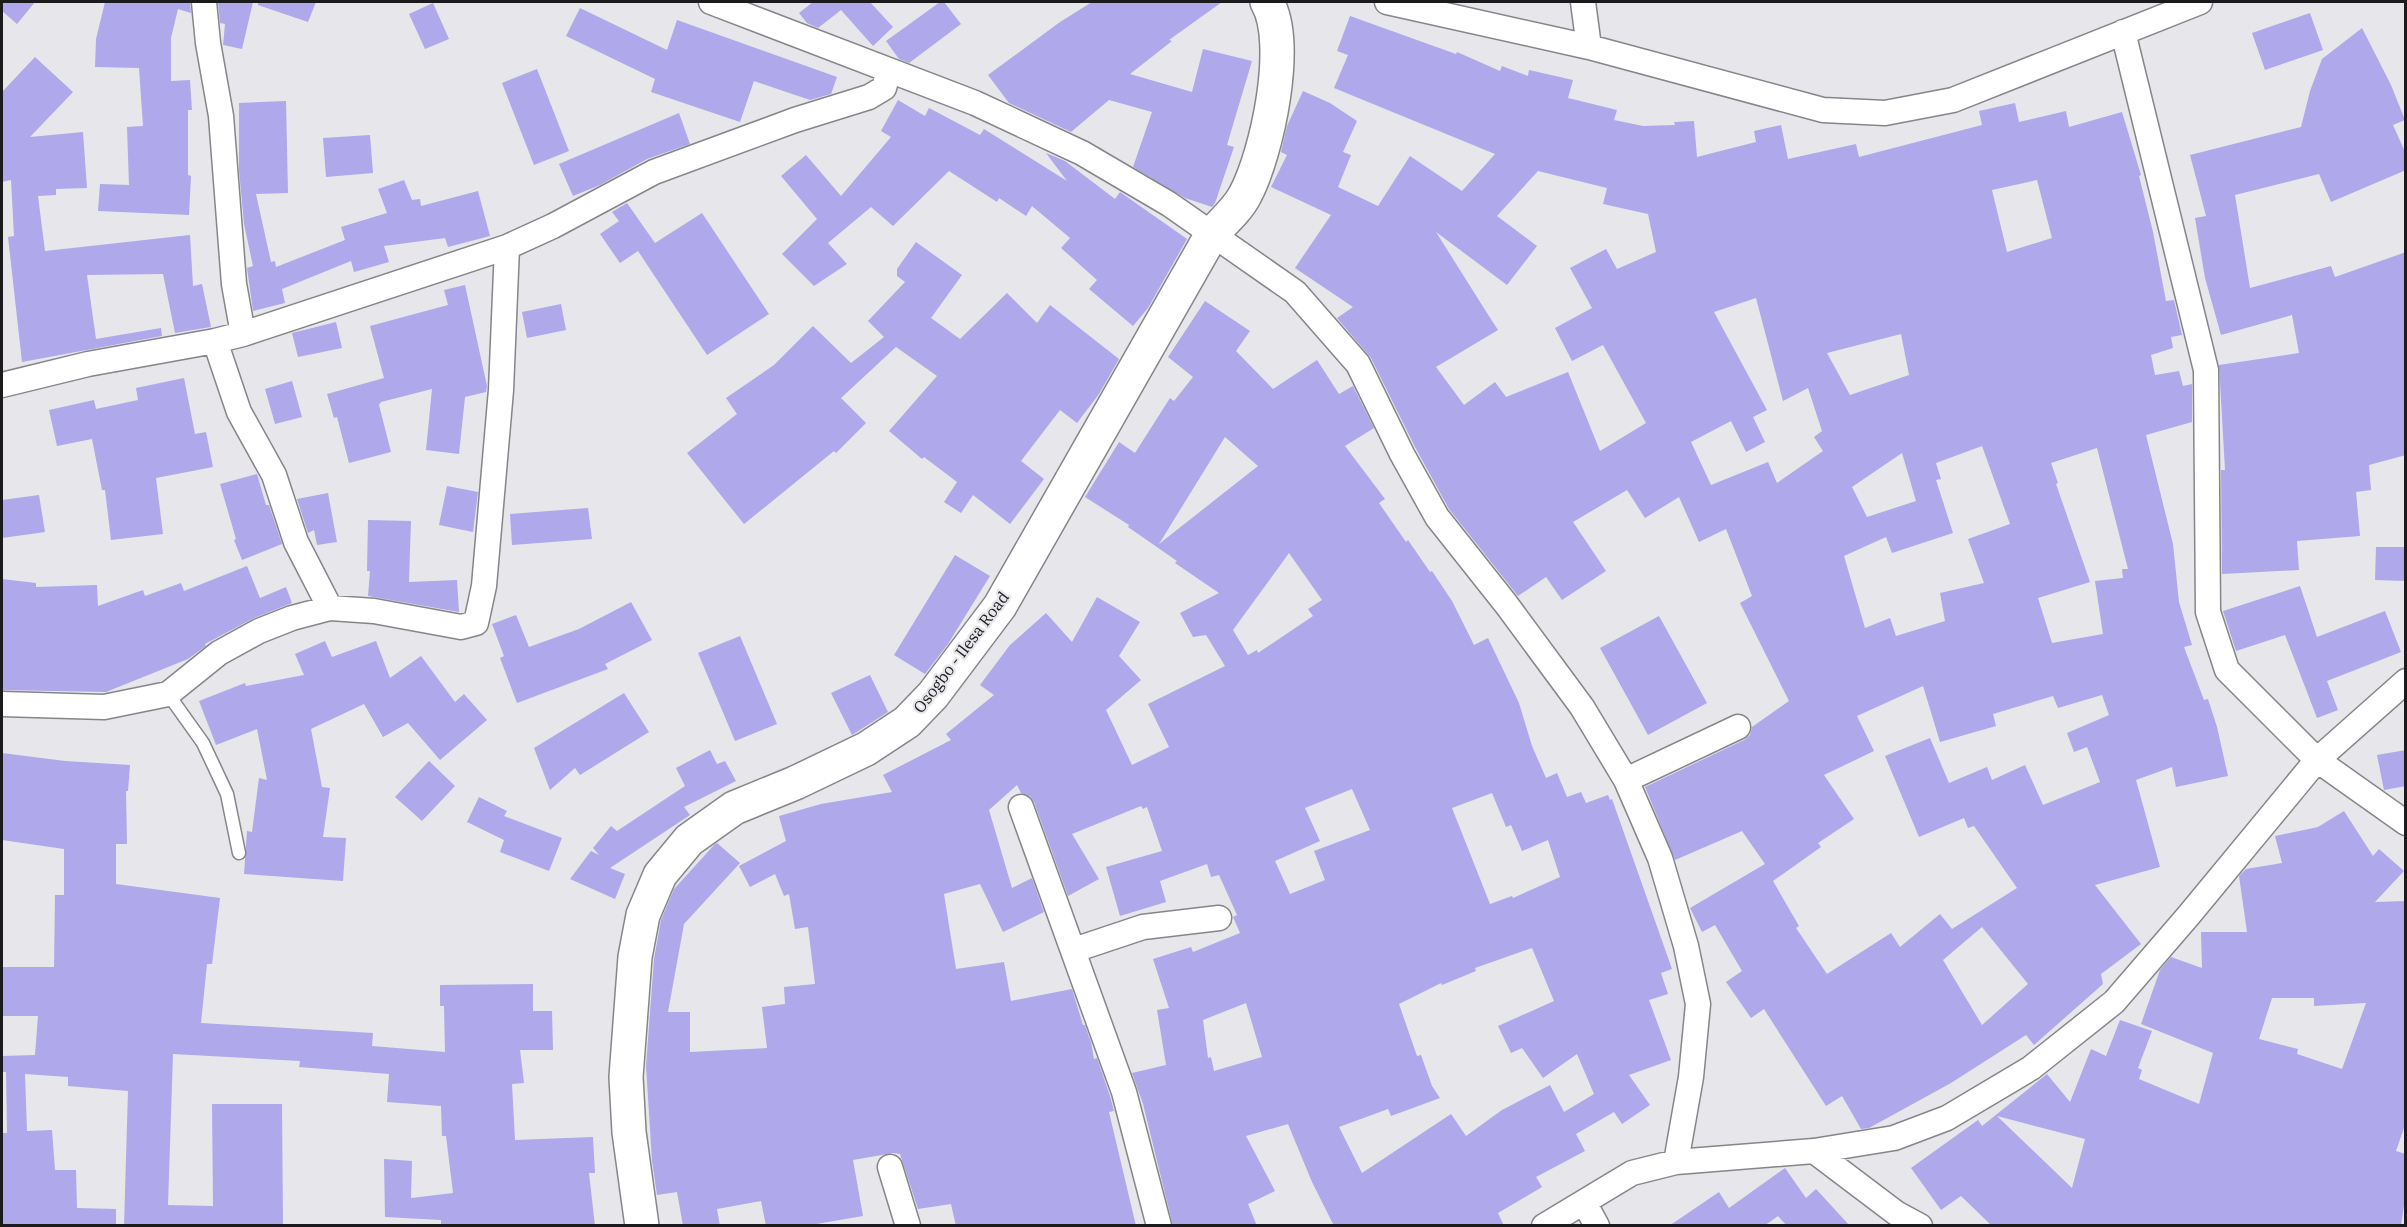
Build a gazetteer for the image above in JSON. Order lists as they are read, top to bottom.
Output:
{
  "streets": {
    "main road": ["Osogbo - Ilesa Road"]
  }
}
